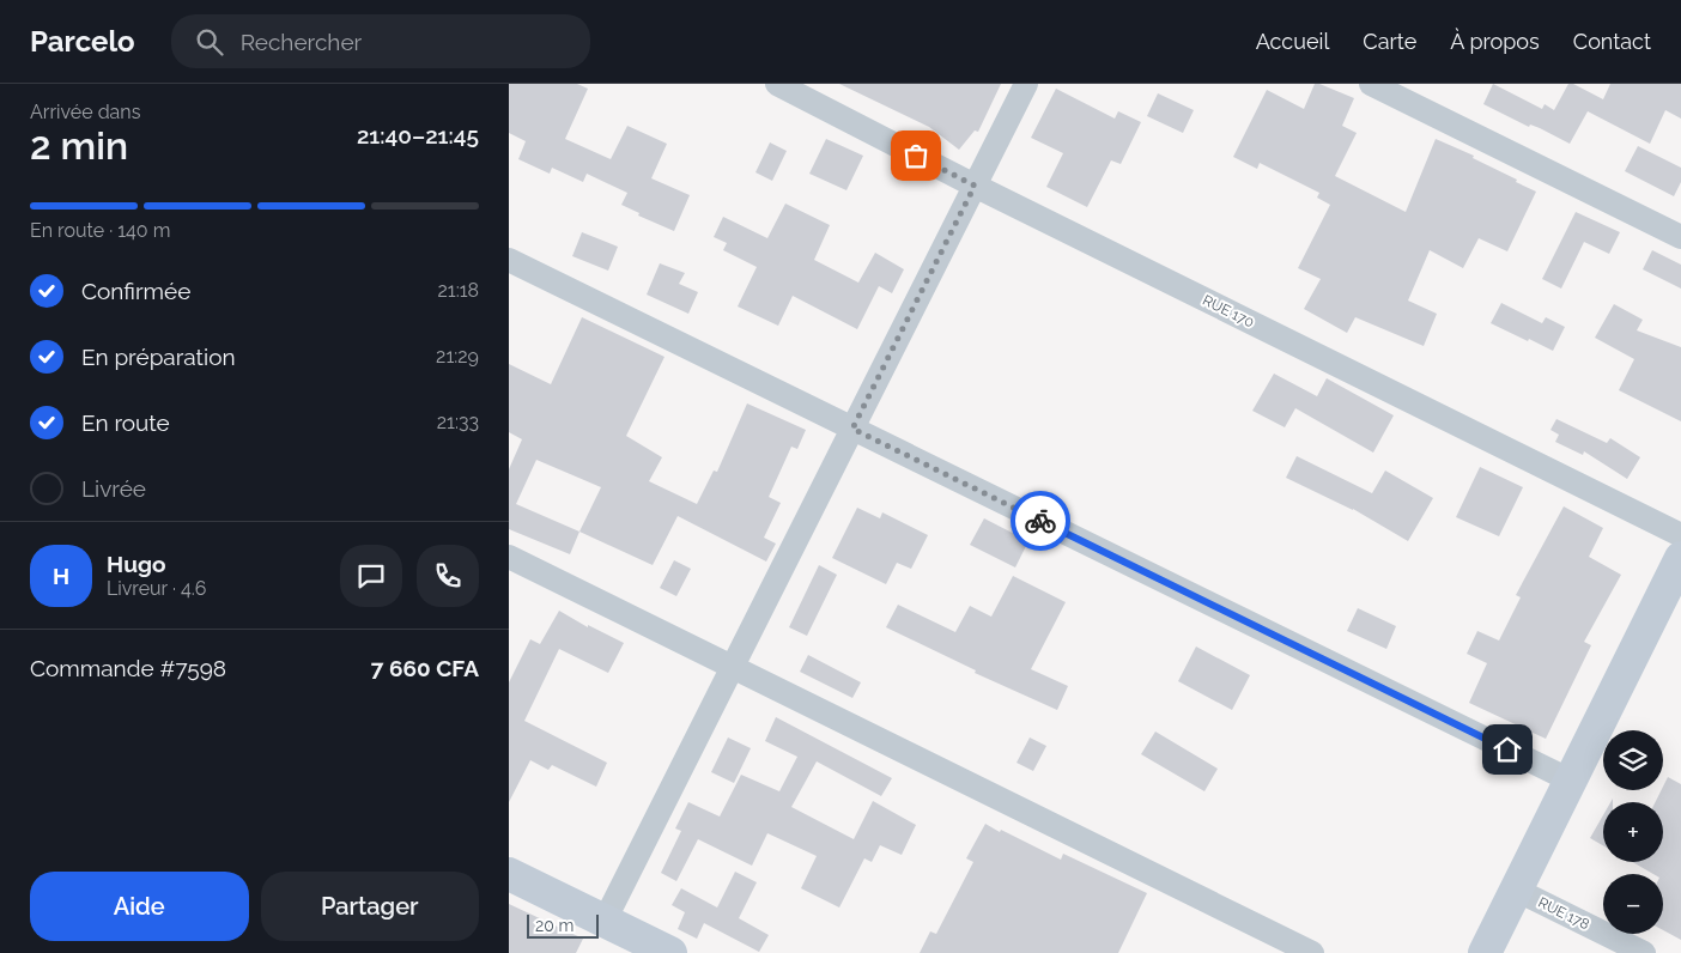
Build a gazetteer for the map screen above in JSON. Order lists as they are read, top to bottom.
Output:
{
  "streets": {
    "street": ["RUE 170", "RUE 178"]
  },
  "scale_bar": "20 m",
  "page": {
    "header": "Parcelo",
    "search": "Rechercher",
    "nav": [
      "Accueil",
      "Carte",
      "À propos",
      "Contact"
    ],
    "heading": ["2 min", "Arrivée dans", "21:40–21:45"],
    "panel": [
      "Hugo",
      "Livreur · 4.6",
      "Commande #7598",
      "7 660 CFA"
    ],
    "bar": "En route · 140 m",
    "list": [
      ["Confirmée", "21:18"],
      ["En préparation", "21:29"],
      ["En route", "21:33"],
      "Livrée"
    ],
    "round": "H",
    "map_buttons": ["+", "−"],
    "buttons": ["Aide", "Partager"],
    "scale": "20 m"
  }
}
